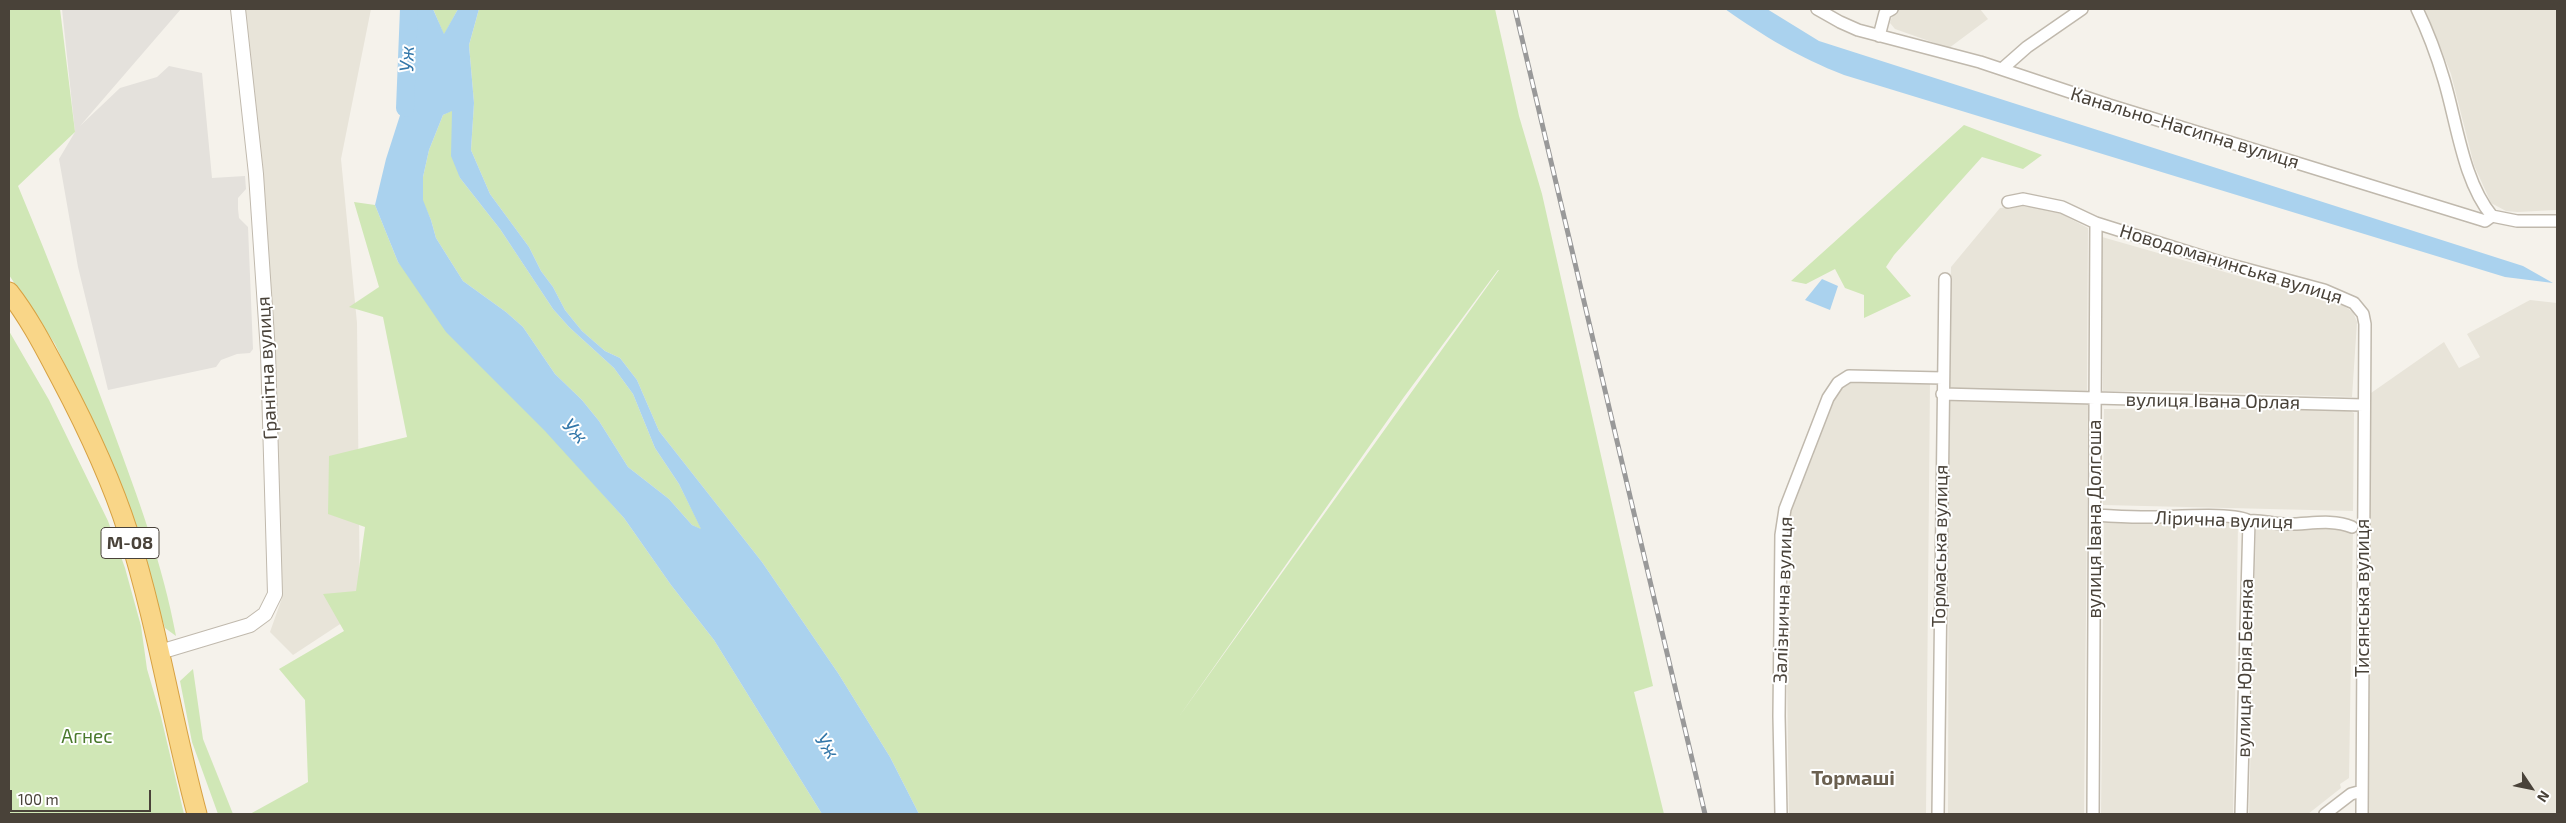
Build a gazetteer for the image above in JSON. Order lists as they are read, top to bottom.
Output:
{
  "streets": {
    "highway": ["М-08"],
    "street": [
      "Канально-Насипна вулиця",
      "Новодоманинська вулиця",
      "Гранітна вулиця",
      "вулиця Івана Орлая",
      "вулиця Івана Долгоша",
      "Лірична вулиця",
      "Тормаська вулиця",
      "Тисянська вулиця",
      "Залізнична вулиця",
      "вулиця Юрія Беняка"
    ]
  },
  "crossings": [
    ["Новодоманинська вулиця", "вулиця Івана Орлая"],
    ["Новодоманинська вулиця", "вулиця Івана Долгоша"],
    ["Новодоманинська вулиця", "Тисянська вулиця"],
    ["Гранітна вулиця", "М-08"],
    ["вулиця Івана Орлая", "вулиця Івана Долгоша"],
    ["вулиця Івана Орлая", "Тормаська вулиця"],
    ["вулиця Івана Орлая", "Тисянська вулиця"],
    ["вулиця Івана Долгоша", "Лірична вулиця"],
    ["Лірична вулиця", "вулиця Юрія Беняка"],
    ["Тормаська вулиця", "Залізнична вулиця"]
  ],
  "districts": ["Тормаші"],
  "water": ["Уж"],
  "parks": ["Агнес"],
  "scale_bar": "100 m",
  "north": "bottom right"
}
